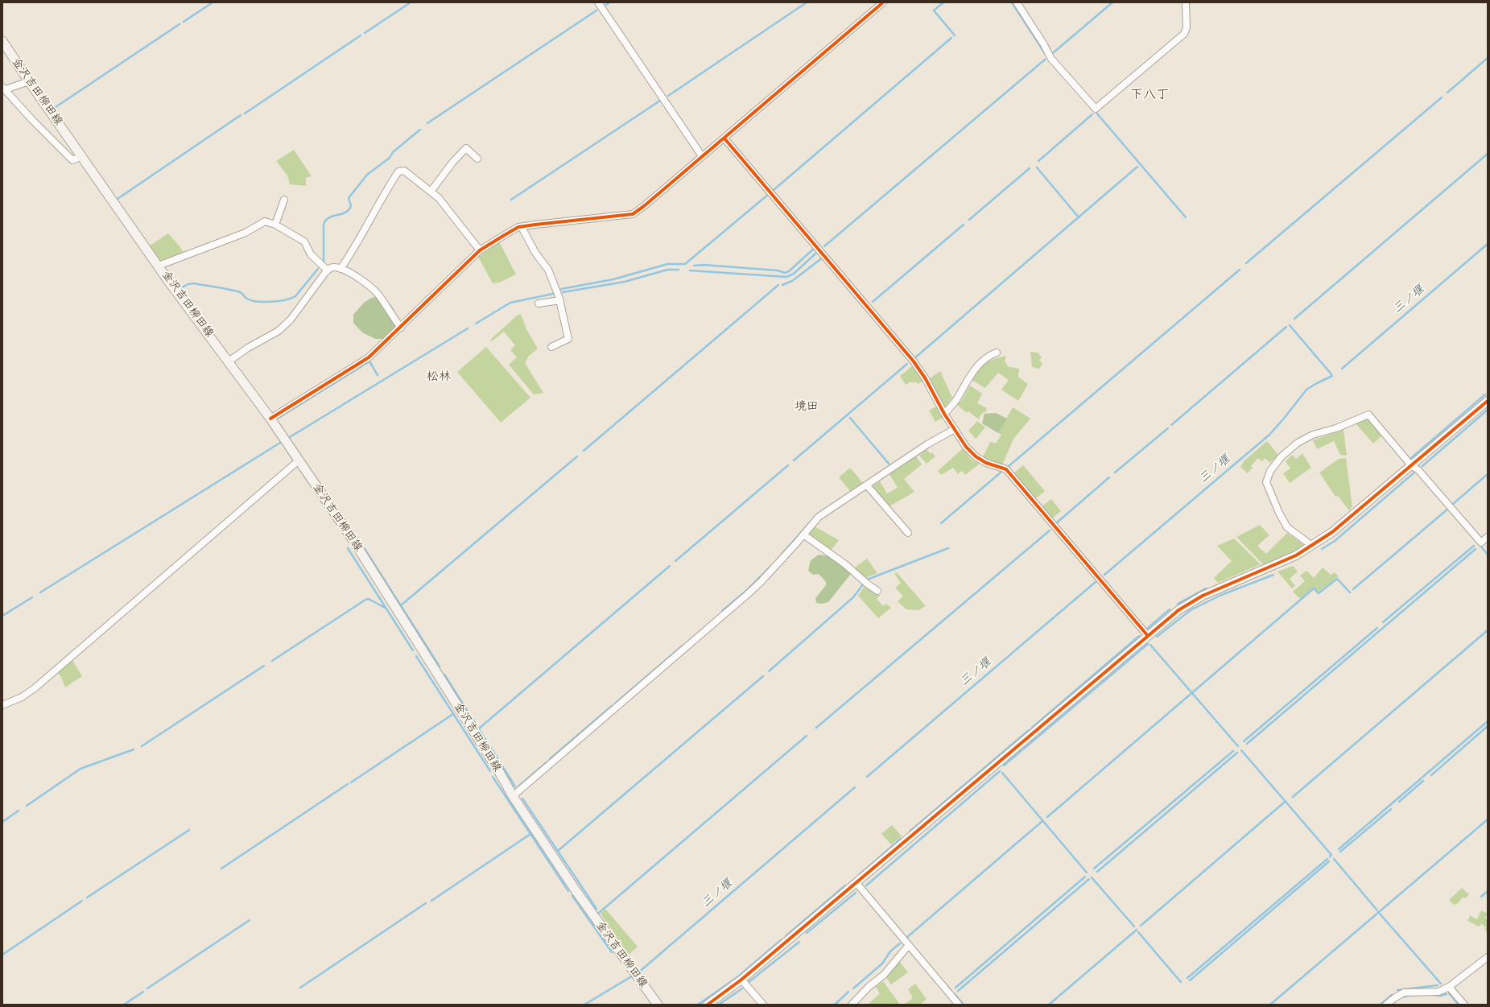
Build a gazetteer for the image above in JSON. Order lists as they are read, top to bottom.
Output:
{
  "streets": {
    "main road": ["金沢吉田柳田線"]
  },
  "districts": ["下八丁", "松林", "境田"],
  "water": ["三ノ堰"]
}
